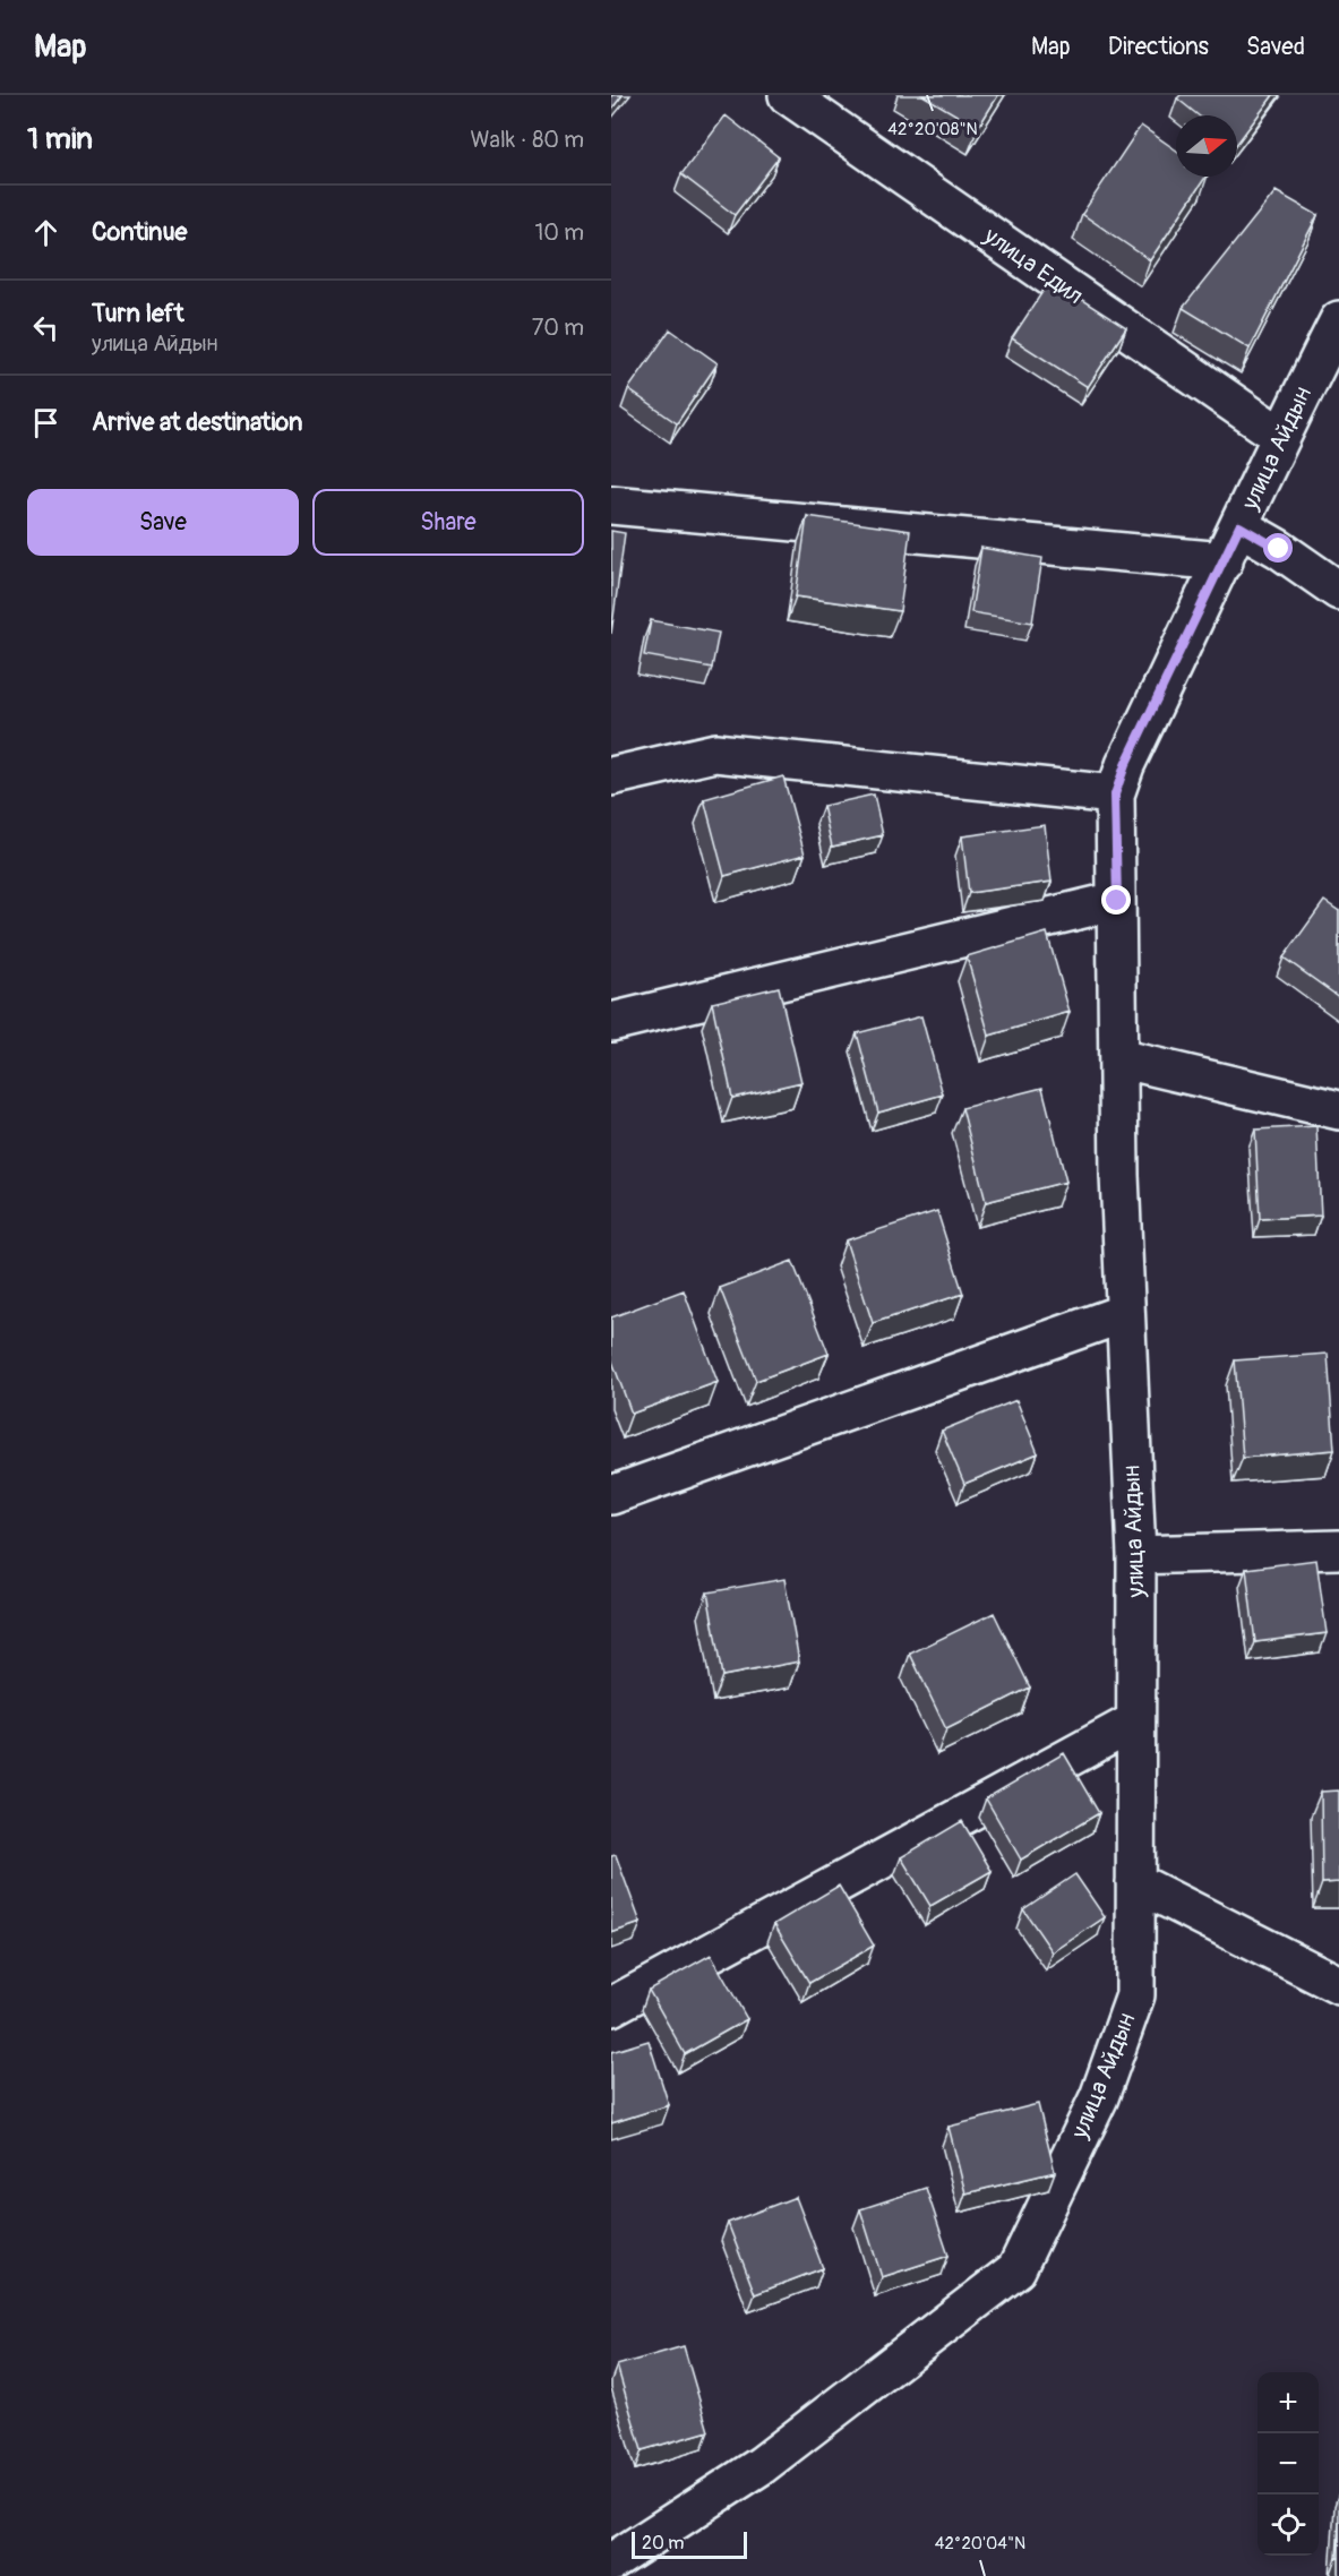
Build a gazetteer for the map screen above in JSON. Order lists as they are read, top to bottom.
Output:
{
  "streets": {
    "street": ["улица Едил", "улица Айдын"]
  },
  "crossings": [
    ["улица Едил", "улица Айдын"]
  ],
  "scale_bar": "20 m",
  "north": "right",
  "page": {
    "header": "Map",
    "nav": ["Map", "Directions", "Saved"],
    "heading": ["1 min", "Walk · 80 m"],
    "list": [
      ["Continue", "10 m"],
      ["Turn left", "улица Айдын", "70 m"],
      "Arrive at destination"
    ],
    "buttons": ["Save", "Share"],
    "map_buttons": ["+", "−"],
    "scale": "20 m"
  },
  "coordinates": ["42°20'08\"N", "42°20'04\"N"]
}
